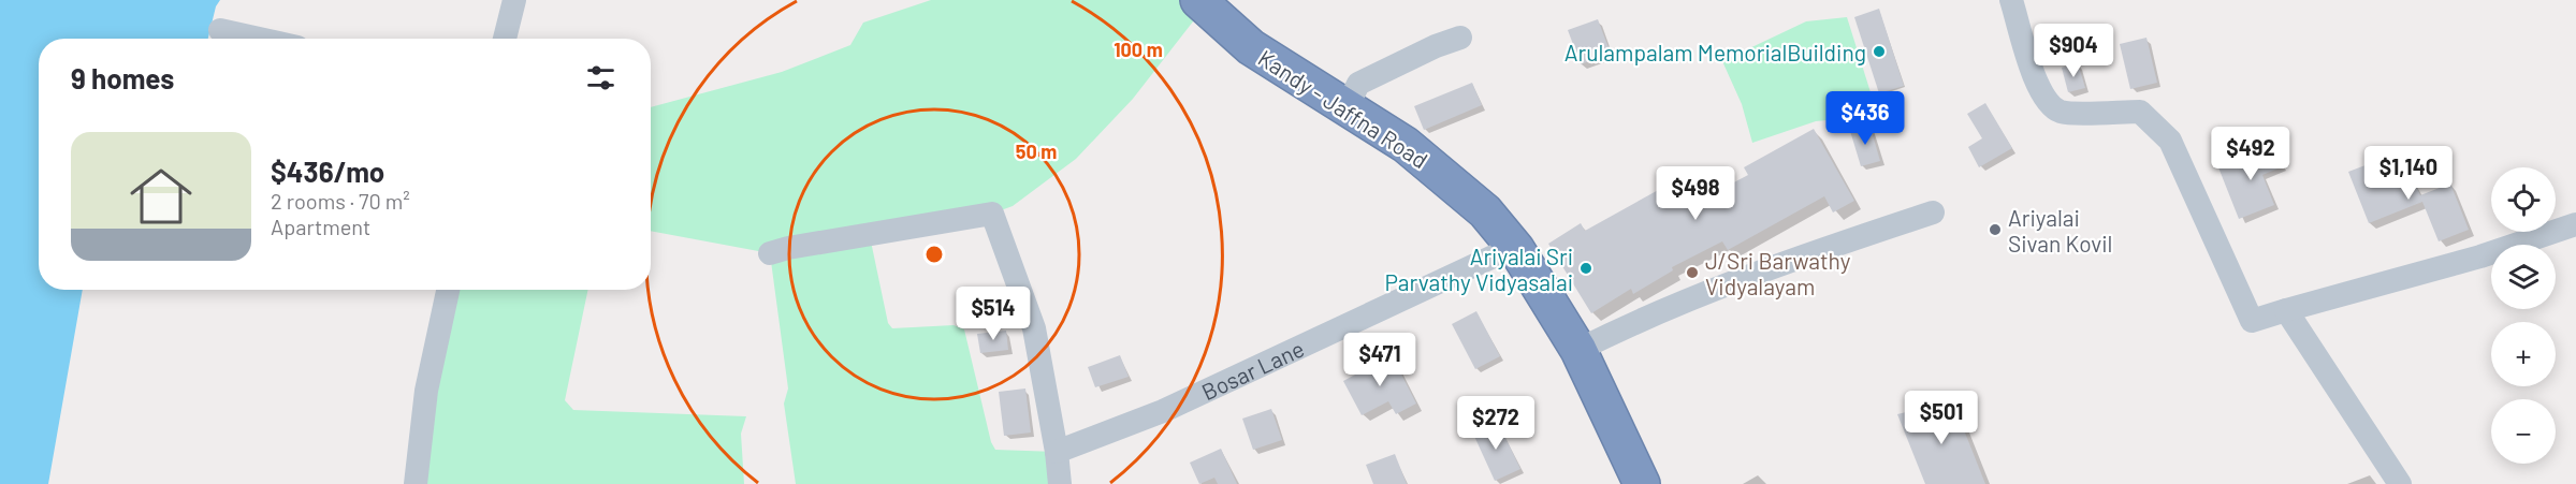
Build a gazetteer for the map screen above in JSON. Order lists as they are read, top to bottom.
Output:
{
  "streets": {
    "highway": ["Kandy - Jaffna Road"],
    "street": ["Bosar Lane"]
  },
  "crossings": [
    ["Kandy - Jaffna Road", "Bosar Lane"]
  ],
  "places": [
    "Arulampalam MemorialBuilding",
    "Ariyalai Sivan Kovil",
    "Ariyalai Sri Parvathy Vidyasalai",
    "J/Sri Barwathy Vidyalayam"
  ],
  "page": {
    "price": [
      "$904",
      "$436",
      "$492",
      "$1,140",
      "$498",
      "$514",
      "$471",
      "$501",
      "$272"
    ],
    "heading": "9 homes",
    "list": [
      {
        "name": "$436/mo",
        "note": "2 rooms · 70 m² · Apartment"
      }
    ],
    "map_buttons": ["+", "−"]
  },
  "rings": ["100 m", "50 m"]
}
